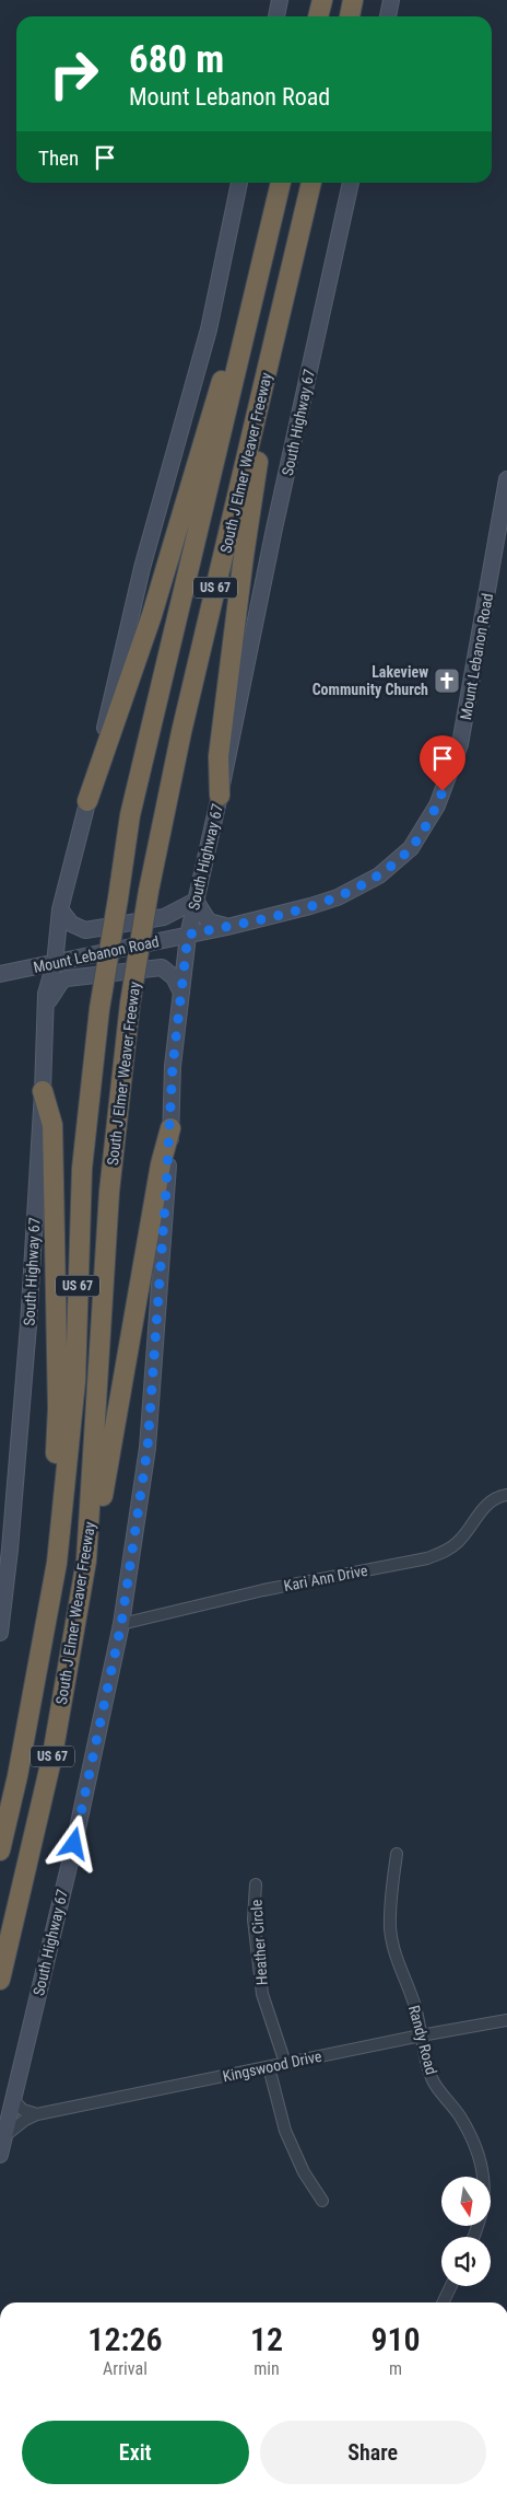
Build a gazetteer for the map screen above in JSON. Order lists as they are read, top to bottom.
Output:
{
  "streets": {
    "highway": ["South J Elmer Weaver Freeway", "US 67"],
    "main road": ["South Highway 67", "Mount Lebanon Road"],
    "street": [
      "Kari Ann Drive",
      "Heather Circle",
      "Randy Road",
      "Kingswood Drive"
    ]
  },
  "crossings": [
    ["South Highway 67", "Mount Lebanon Road"],
    ["South Highway 67", "Kari Ann Drive"],
    ["South Highway 67", "Kingswood Drive"],
    ["Heather Circle", "Kingswood Drive"],
    ["Randy Road", "Kingswood Drive"]
  ],
  "places": {
    "church": ["Lakeview Community Church"]
  },
  "north": "bottom",
  "page": {
    "turn": ["680 m", "Mount Lebanon Road"],
    "then": "Then",
    "eta": [
      "12:26",
      "Arrival",
      "12",
      "min",
      "910",
      "m"
    ],
    "buttons": ["Exit", "Share"]
  }
}
